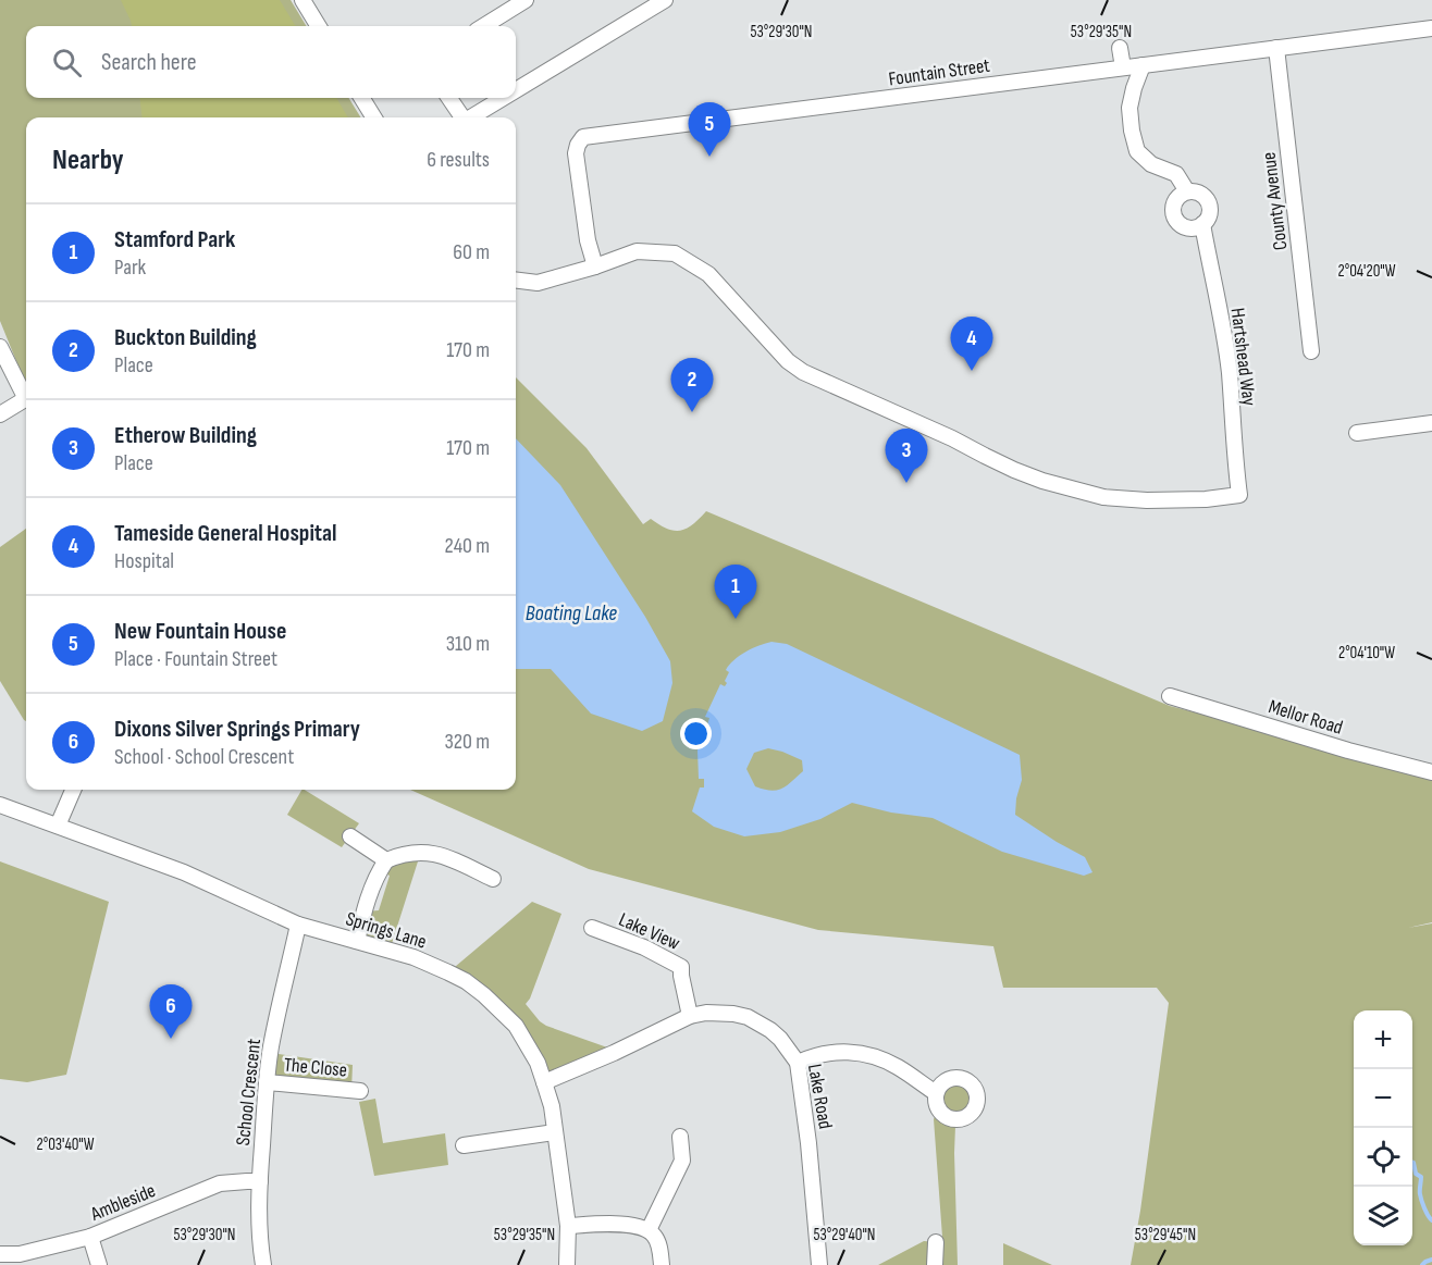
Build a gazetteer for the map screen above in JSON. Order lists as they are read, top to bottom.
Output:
{
  "streets": {
    "street": [
      "Fountain Street",
      "County Avenue",
      "Hartshead Way",
      "Mellor Road",
      "Springs Lane",
      "Lake View",
      "The Close",
      "School Crescent",
      "Lake Road",
      "Ambleside"
    ]
  },
  "crossings": [
    ["Fountain Street", "County Avenue"],
    ["Fountain Street", "Hartshead Way"],
    ["Springs Lane", "School Crescent"],
    ["Springs Lane", "Lake Road"],
    ["Lake View", "Lake Road"],
    ["The Close", "School Crescent"],
    ["School Crescent", "Ambleside"]
  ],
  "water": ["Boating Lake"],
  "page": {
    "search": "Search here",
    "pins": [
      "5",
      "4",
      "2",
      "3",
      "1",
      "6"
    ],
    "heading": ["Nearby", "6 results"],
    "list": [
      {
        "mark": "1",
        "name": "Stamford Park",
        "note": "Park",
        "value": "60 m"
      },
      {
        "mark": "2",
        "name": "Buckton Building",
        "note": "Place",
        "value": "170 m"
      },
      {
        "mark": "3",
        "name": "Etherow Building",
        "note": "Place",
        "value": "170 m"
      },
      {
        "mark": "4",
        "name": "Tameside General Hospital",
        "note": "Hospital",
        "value": "240 m"
      },
      {
        "mark": "5",
        "name": "New Fountain House",
        "note": "Place · Fountain Street",
        "value": "310 m"
      },
      {
        "mark": "6",
        "name": "Dixons Silver Springs Primary",
        "note": "School · School Crescent",
        "value": "320 m"
      }
    ],
    "map_buttons": ["+", "−"]
  },
  "coordinates": [
    "53°29'30\"N",
    "53°29'35\"N",
    "2°04'20\"W",
    "2°04'10\"W",
    "2°03'40\"W",
    "53°29'40\"N",
    "53°29'45\"N"
  ]
}
